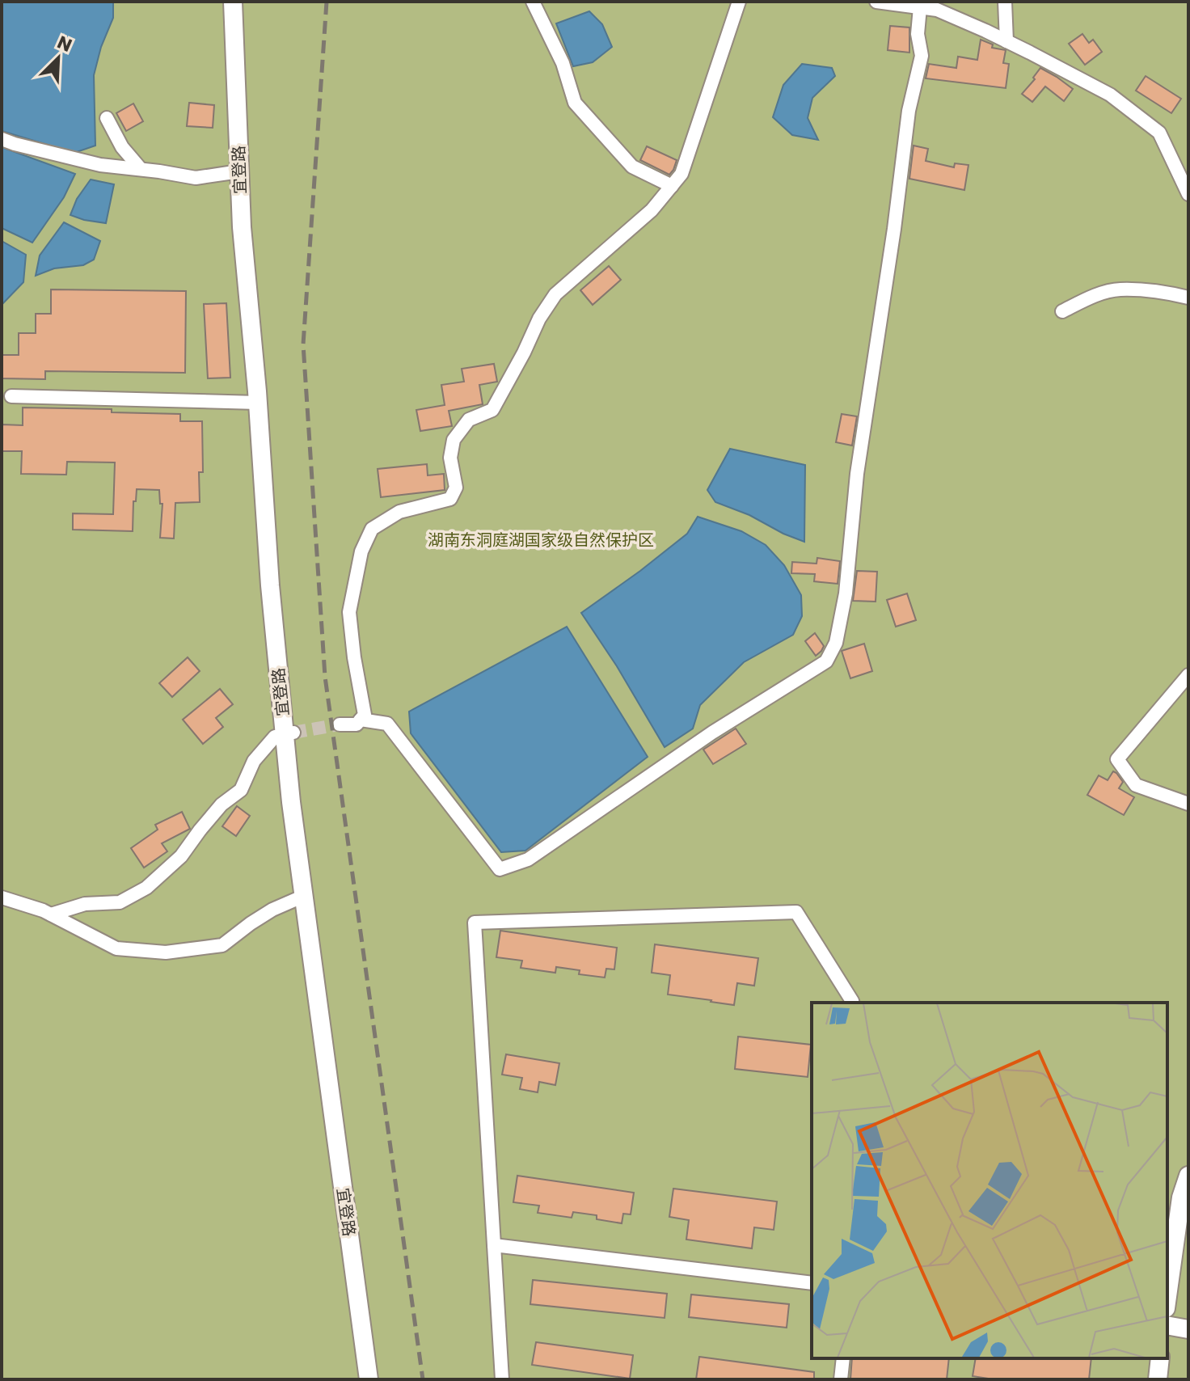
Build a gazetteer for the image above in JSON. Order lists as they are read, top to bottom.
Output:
{
  "streets": {
    "street": ["宜登路"]
  },
  "parks": ["湖南东洞庭湖国家级自然保护区"],
  "north": "top right"
}
